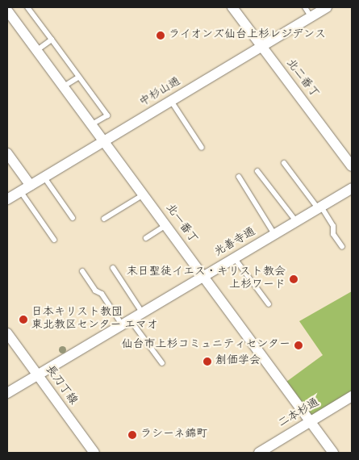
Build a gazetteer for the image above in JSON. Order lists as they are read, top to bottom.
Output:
{
  "streets": {
    "street": [
      "北二番丁",
      "中杉山通",
      "北一番丁",
      "光善寺通",
      "長刀丁線",
      "二本杉通"
    ]
  },
  "crossings": [
    ["北二番丁", "中杉山通"],
    ["中杉山通", "北一番丁"],
    ["北一番丁", "光善寺通"],
    ["北一番丁", "二本杉通"],
    ["光善寺通", "長刀丁線"]
  ],
  "places": [
    "ライオンズ仙台上杉レジデンス",
    "末日聖徒イエス・キリスト教会 上杉ワード",
    "日本キリスト教団 東北教区センター エマオ",
    "仙台市上杉コミュニティセンター",
    "創価学会",
    "ラシーネ錦町"
  ]
}
